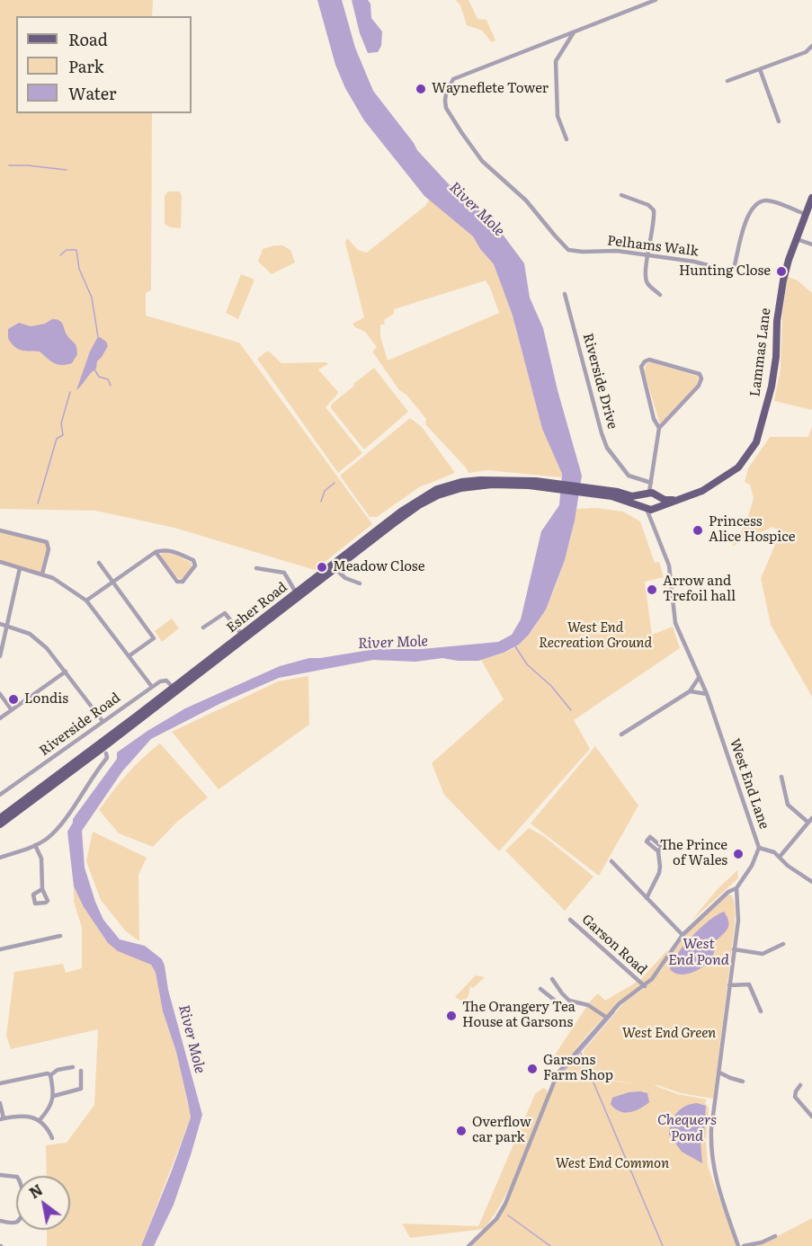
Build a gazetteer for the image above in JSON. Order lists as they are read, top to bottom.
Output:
{
  "streets": {
    "main road": ["Lammas Lane", "Esher Road"],
    "street": [
      "Pelhams Walk",
      "Riverside Drive",
      "Riverside Road",
      "West End Lane",
      "Garson Road"
    ]
  },
  "crossings": [
    ["Pelhams Walk", "Lammas Lane"],
    ["Lammas Lane", "West End Lane"],
    ["West End Lane", "Garson Road"]
  ],
  "water": ["River Mole", "West End Pond", "Chequers Pond"],
  "parks": ["West End Recreation Ground", "West End Green", "West End Common"],
  "places": [
    "Wayneflete Tower",
    "Hunting Close",
    "Princess Alice Hospice",
    "Meadow Close",
    "Arrow and Trefoil hall",
    "Londis",
    "The Prince of Wales",
    "The Orangery Tea House at Garsons",
    "Garsons Farm Shop",
    "Overflow car park"
  ],
  "legend": ["Road", "Park", "Water"],
  "north": "top left"
}
